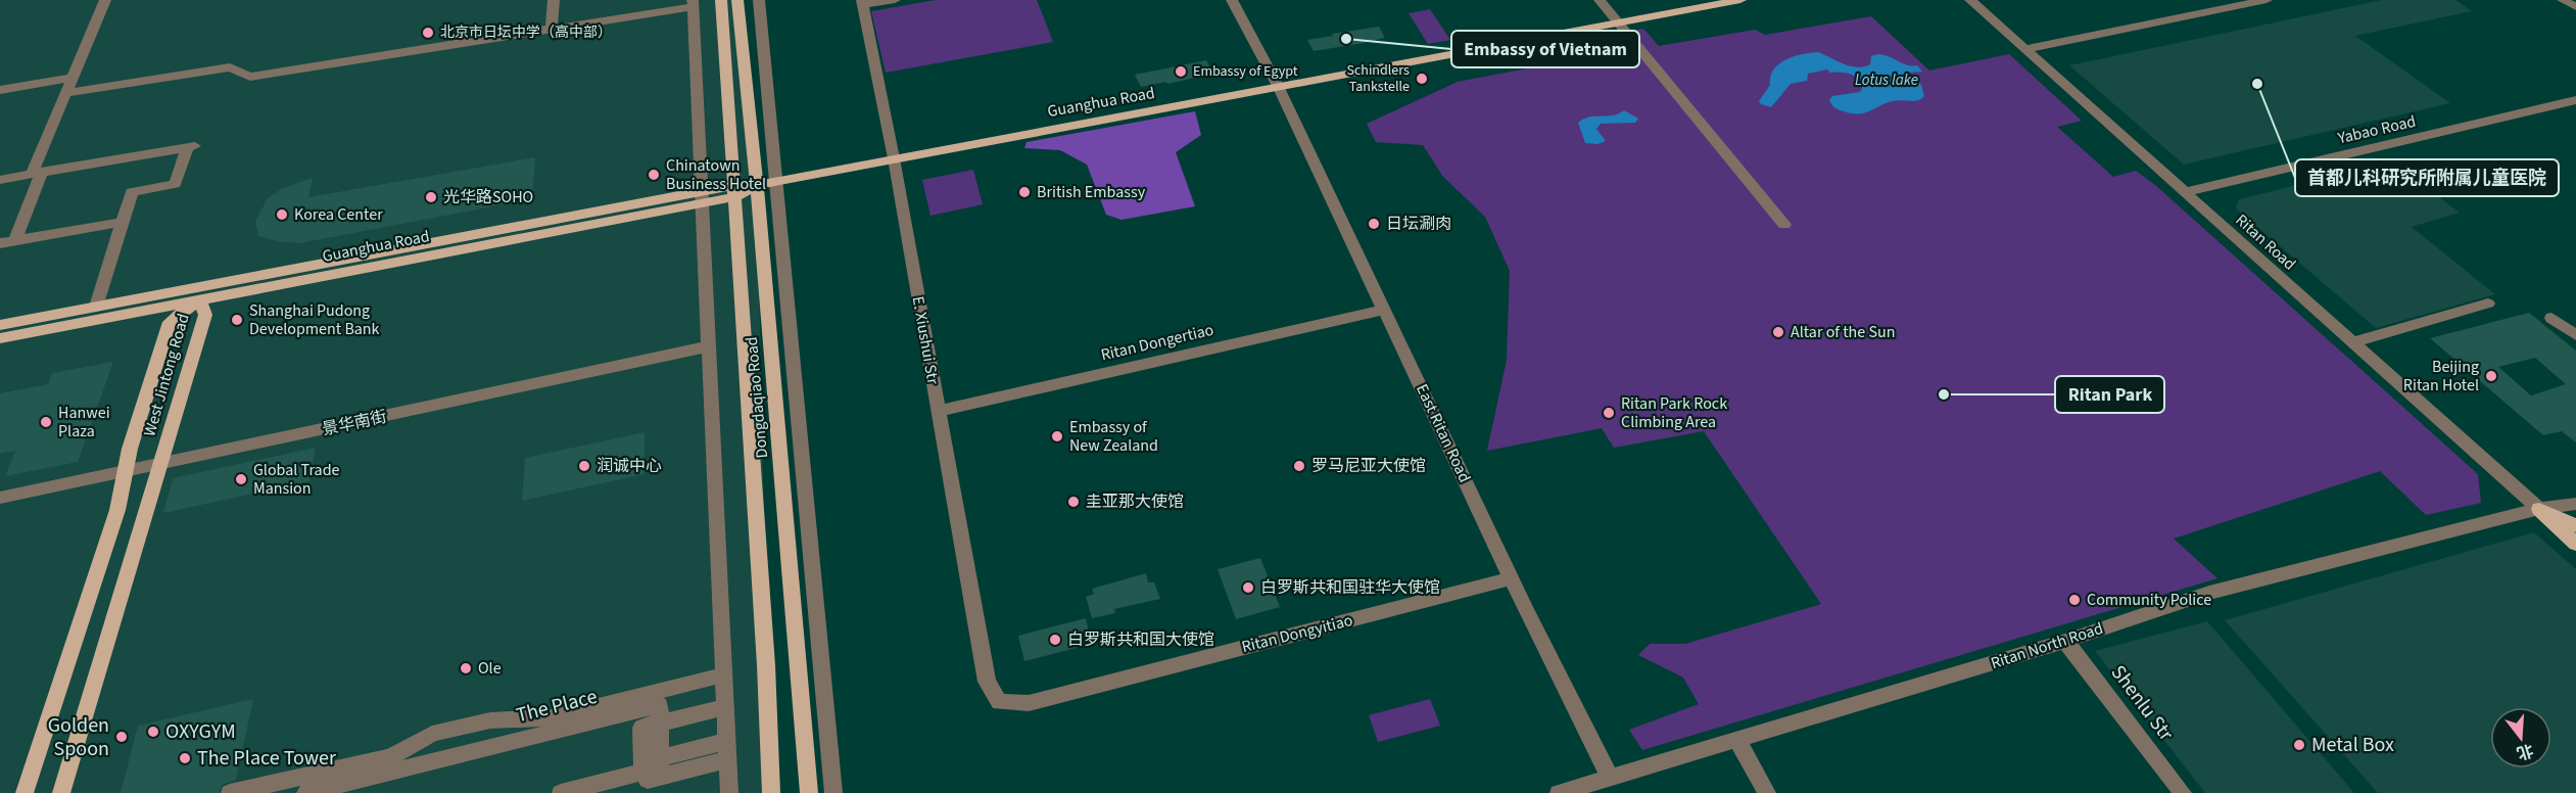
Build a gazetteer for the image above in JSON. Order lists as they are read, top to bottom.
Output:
{
  "streets": {
    "main road": ["Guanghua Road", "West Jintong Road", "Dongdaqiao Road"],
    "street": [
      "Yabao Road",
      "Ritan Road",
      "E. Xiushui Str",
      "Ritan Dongertiao",
      "景华南街",
      "East Ritan Road",
      "Ritan Dongyitiao",
      "Ritan North Road",
      "Shenlu Str",
      "The Place"
    ]
  },
  "crossings": [
    ["Guanghua Road", "E. Xiushui Str"],
    ["Guanghua Road", "West Jintong Road"],
    ["Guanghua Road", "Dongdaqiao Road"],
    ["Guanghua Road", "East Ritan Road"],
    ["Yabao Road", "Ritan Road"],
    ["Ritan Road", "Ritan North Road"],
    ["E. Xiushui Str", "Ritan Dongertiao"],
    ["E. Xiushui Str", "Ritan Dongyitiao"],
    ["Ritan Dongertiao", "East Ritan Road"],
    ["West Jintong Road", "景华南街"],
    ["East Ritan Road", "Ritan Dongyitiao"],
    ["East Ritan Road", "Ritan North Road"],
    ["Ritan North Road", "Shenlu Str"]
  ],
  "water": ["Lotus lake"],
  "places": [
    "北京市日坛中学（高中部）",
    "Embassy of Vietnam",
    "Embassy of Egypt",
    "Schindlers Tankstelle",
    "首都儿科研究所附属儿童医院",
    "Chinatown Business Hotel",
    "British Embassy",
    "光华路SOHO",
    "Korea Center",
    "日坛涮肉",
    "Shanghai Pudong Development Bank",
    "Altar of the Sun",
    "Beijing Ritan Hotel",
    "Ritan Park",
    "Ritan Park Rock Climbing Area",
    "Hanwei Plaza",
    "Embassy of New Zealand",
    "润诚中心",
    "罗马尼亚大使馆",
    "Global Trade Mansion",
    "圭亚那大使馆",
    "白罗斯共和国驻华大使馆",
    "Community Police",
    "白罗斯共和国大使馆",
    "Ole",
    "OXYGYM",
    "Golden Spoon",
    "Metal Box",
    "The Place Tower"
  ],
  "north": "bottom"
}
